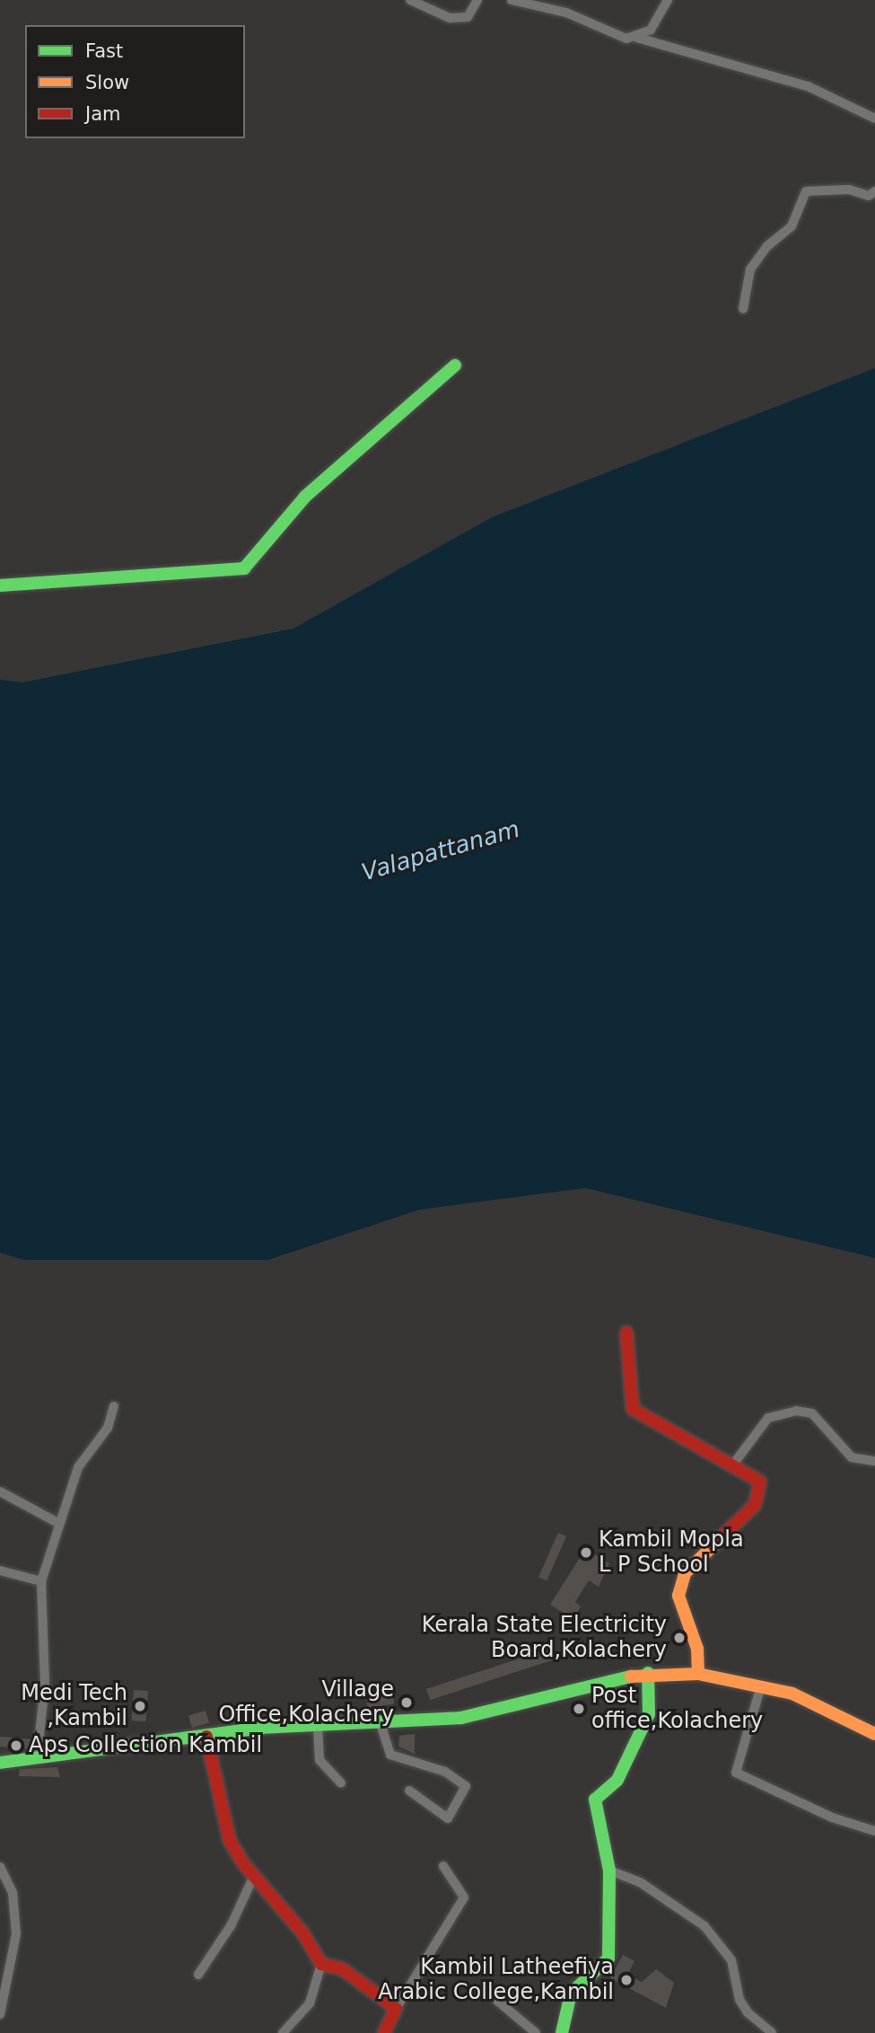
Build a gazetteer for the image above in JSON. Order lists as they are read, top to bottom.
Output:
{
  "water": ["Valapattanam"],
  "places": [
    "Kambil Mopla L P School",
    "Kerala State Electricity Board,Kolachery",
    "Village Office,Kolachery",
    "Medi Tech ,Kambil",
    "Post office,Kolachery",
    "Aps Collection Kambil",
    "Kambil Latheefiya Arabic College,Kambil"
  ],
  "legend": ["Fast", "Slow", "Jam"]
}
